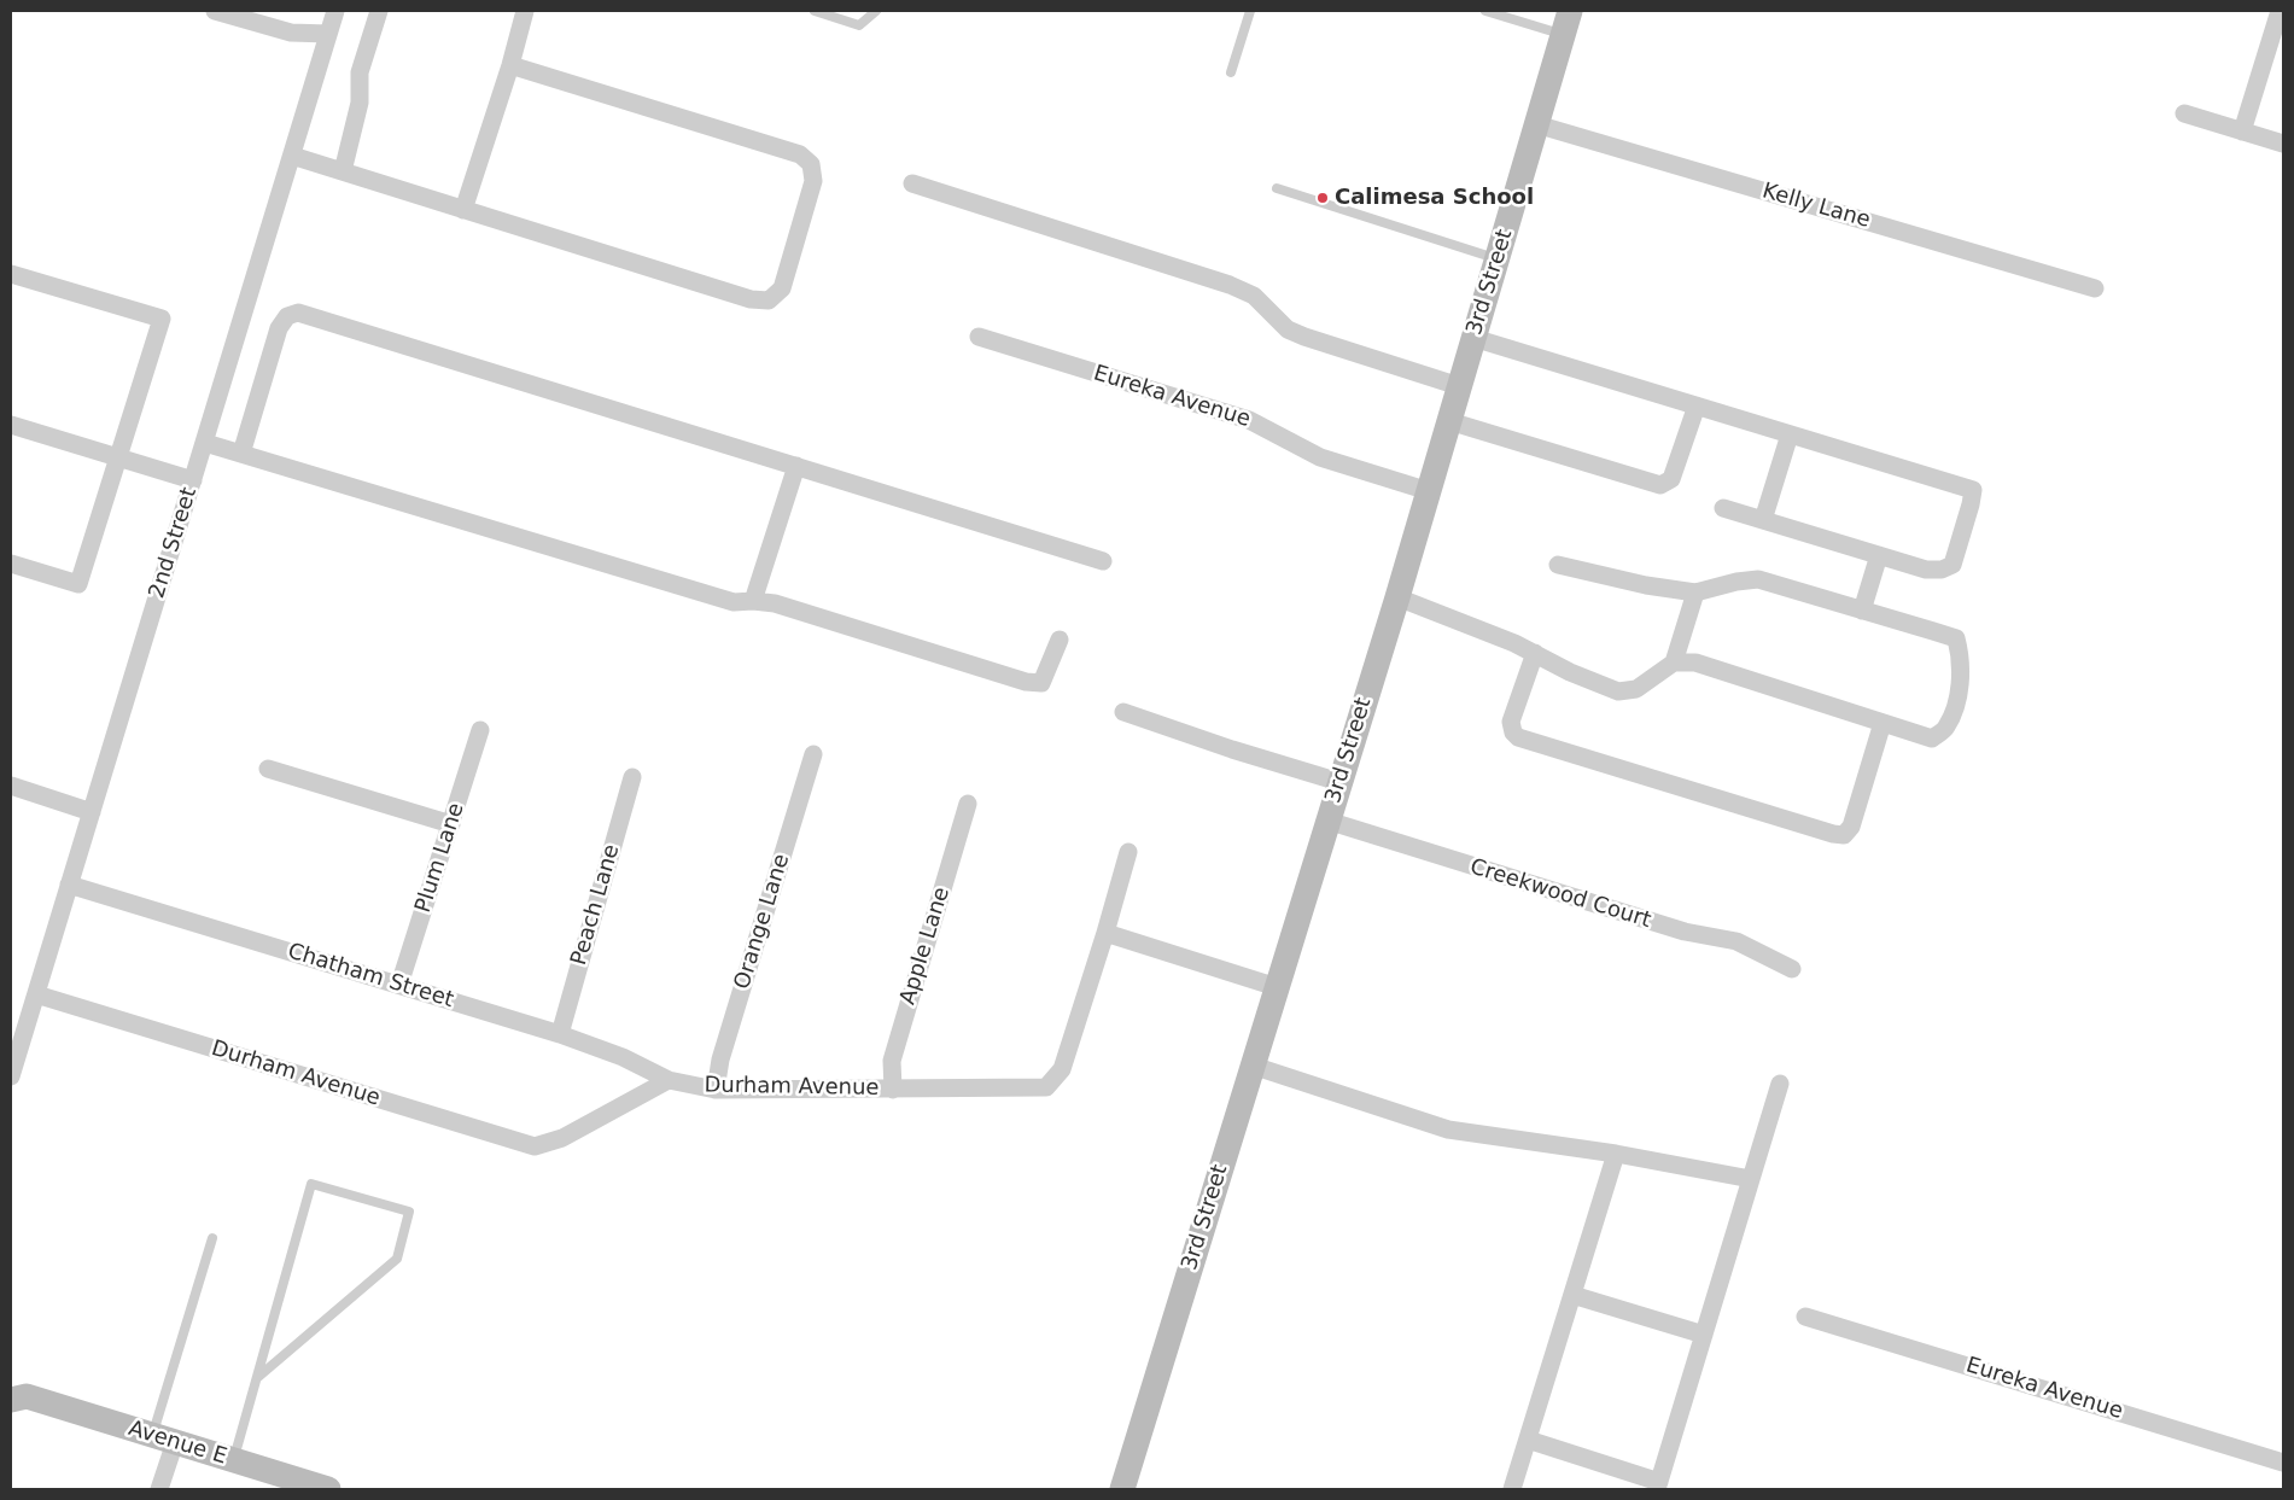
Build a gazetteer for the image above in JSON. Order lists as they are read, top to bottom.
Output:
{
  "streets": {
    "street": [
      "Kelly Lane",
      "3rd Street",
      "Eureka Avenue",
      "2nd Street",
      "Plum Lane",
      "Creekwood Court",
      "Peach Lane",
      "Orange Lane",
      "Apple Lane",
      "Chatham Street",
      "Durham Avenue",
      "Avenue E"
    ]
  },
  "crossings": [
    ["Kelly Lane", "3rd Street"],
    ["3rd Street", "Eureka Avenue"],
    ["3rd Street", "Creekwood Court"],
    ["2nd Street", "Chatham Street"],
    ["2nd Street", "Durham Avenue"],
    ["Plum Lane", "Chatham Street"],
    ["Peach Lane", "Chatham Street"],
    ["Orange Lane", "Durham Avenue"],
    ["Apple Lane", "Durham Avenue"],
    ["Chatham Street", "Durham Avenue"]
  ],
  "places": ["Calimesa School"]
}
